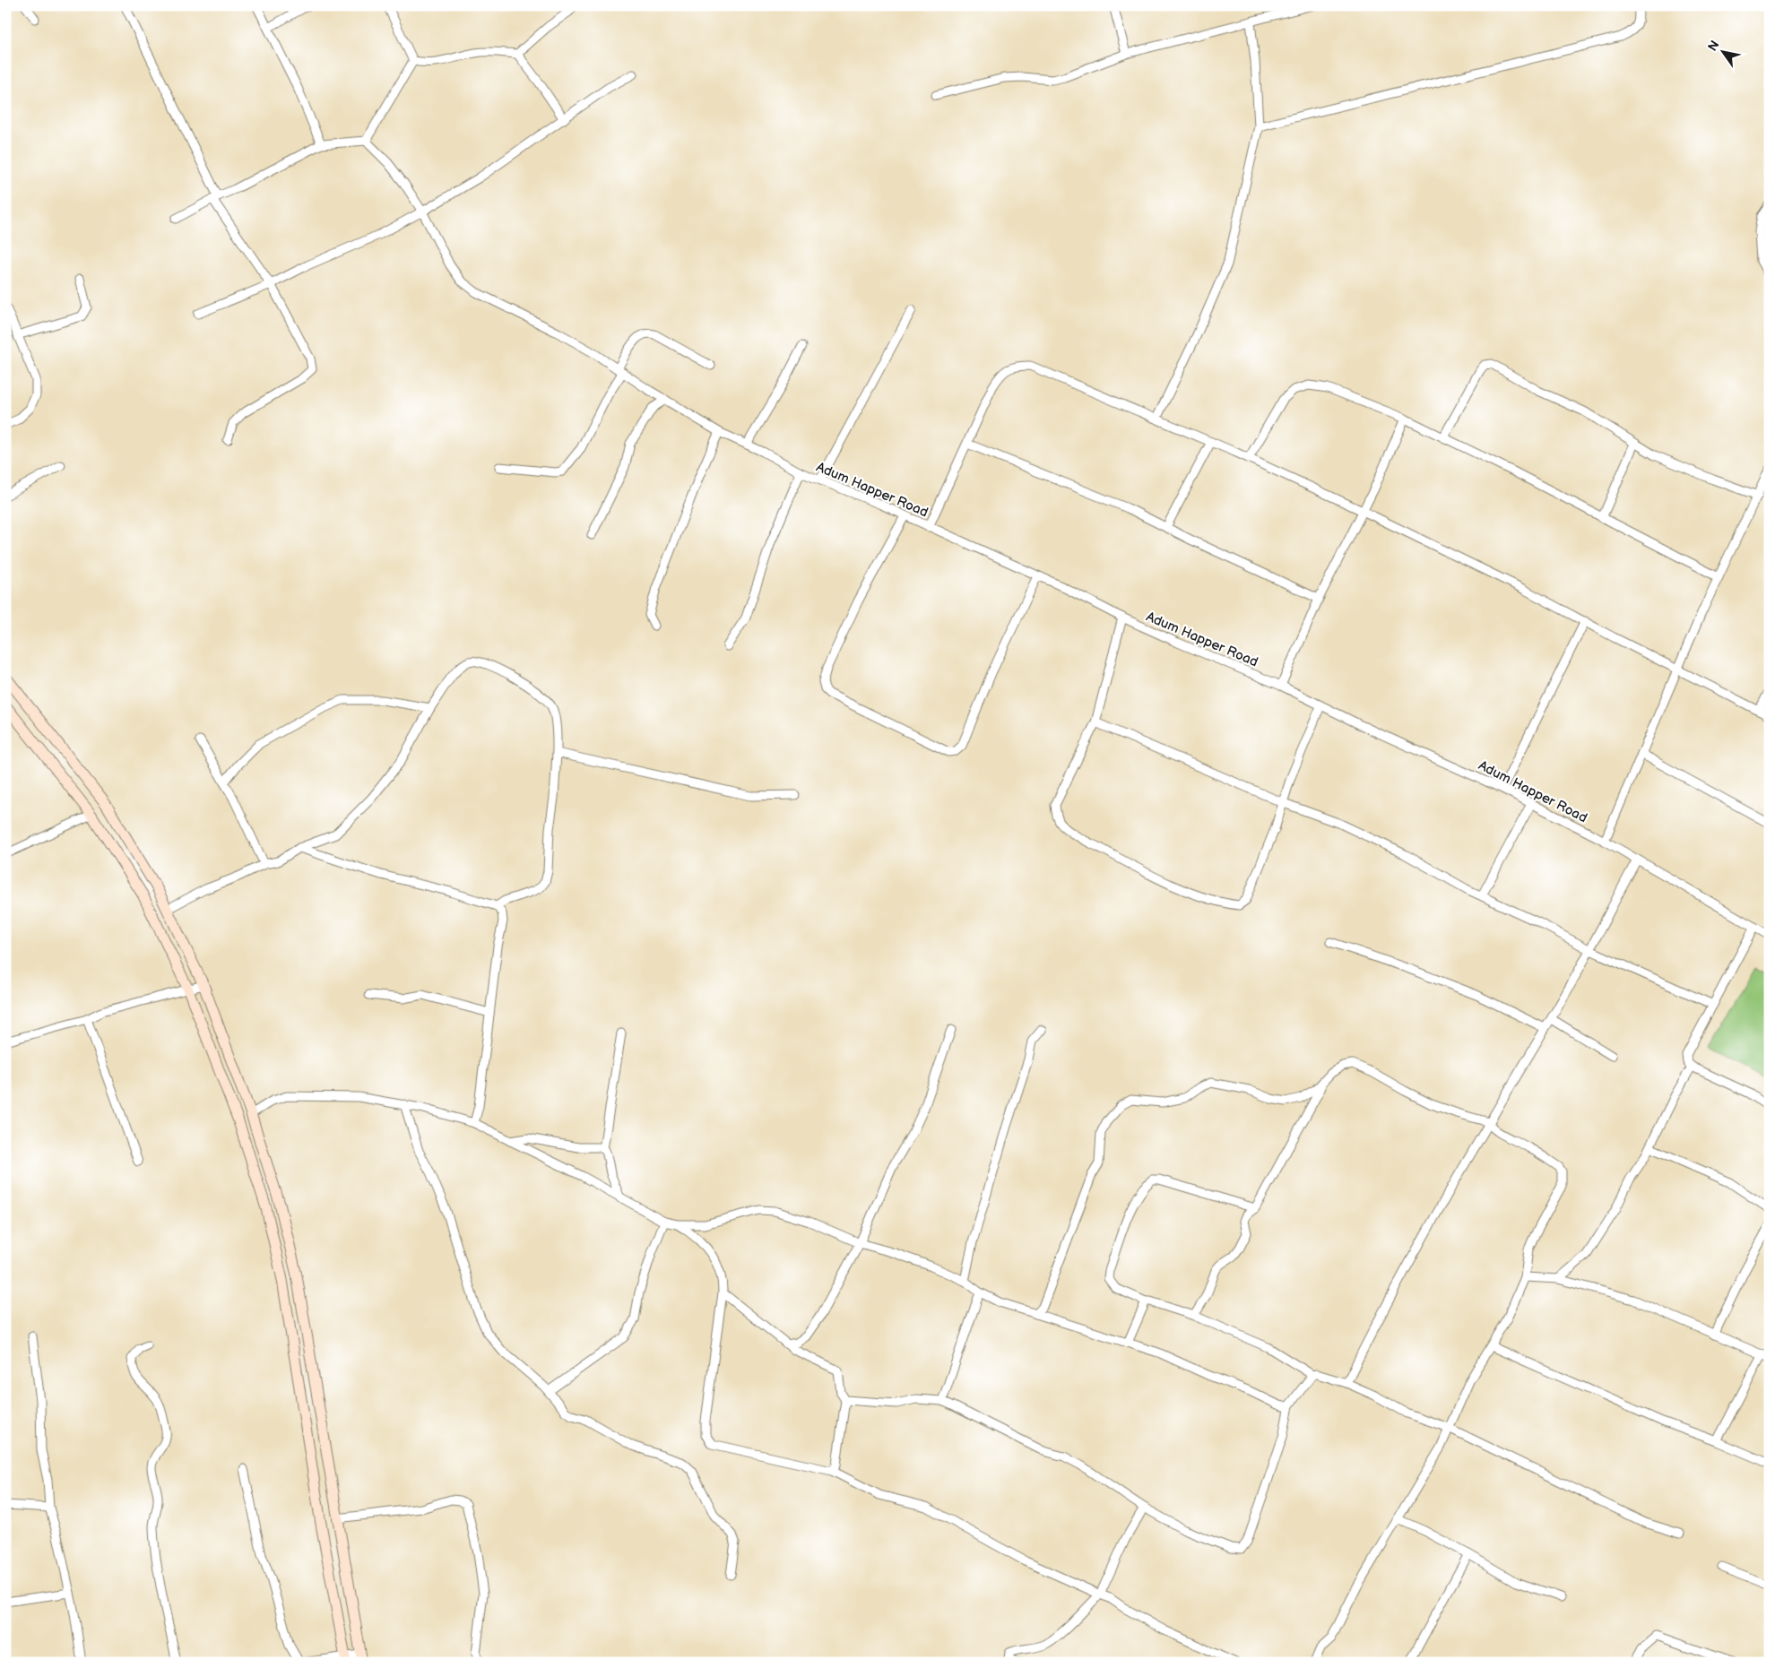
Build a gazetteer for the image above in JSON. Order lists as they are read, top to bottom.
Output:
{
  "streets": {
    "street": ["Adum Happer Road"]
  },
  "north": "top left"
}
